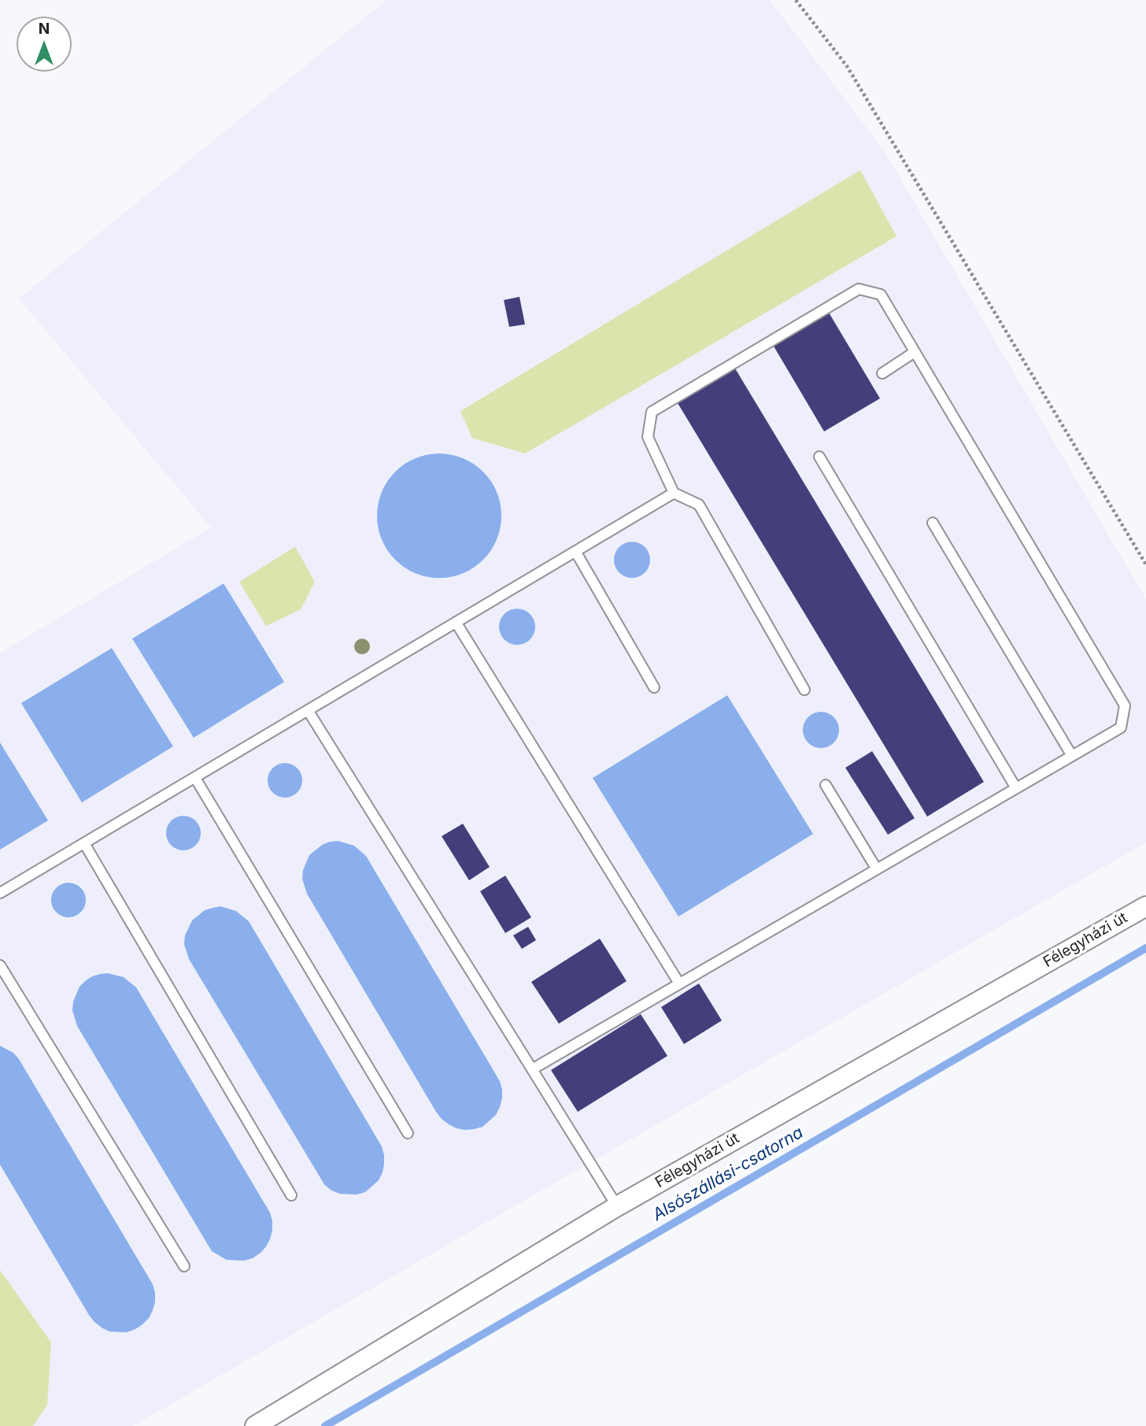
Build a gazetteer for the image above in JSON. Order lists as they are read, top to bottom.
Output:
{
  "streets": {
    "street": ["Félegyházi út"]
  },
  "water": ["Alsószállási-csatorna"],
  "north": "top"
}
